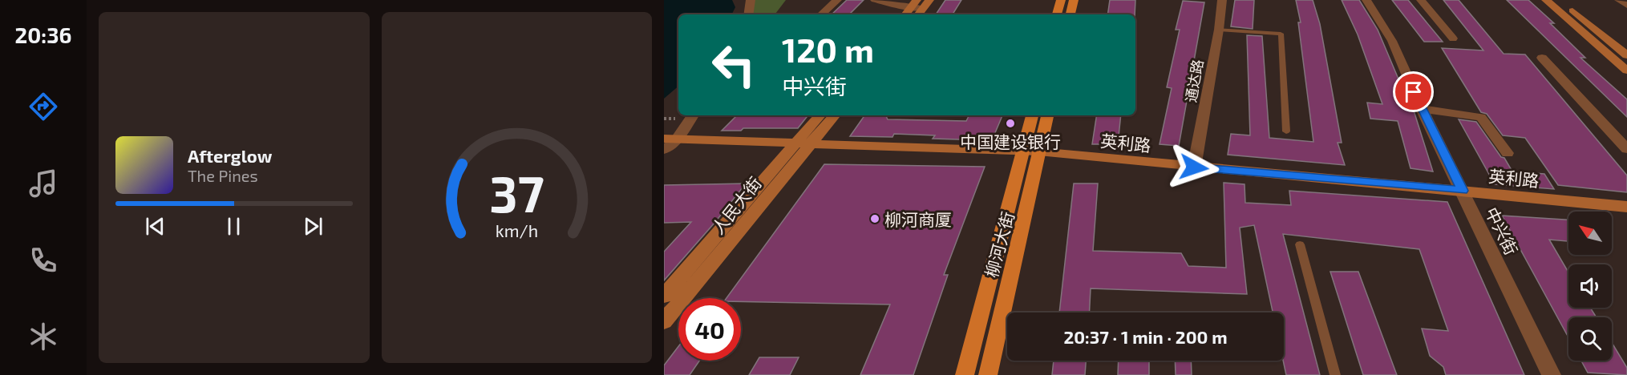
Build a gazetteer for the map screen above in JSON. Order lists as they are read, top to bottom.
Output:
{
  "streets": {
    "main road": ["柳河大街"],
    "street": [
      "通达路",
      "英利路",
      "人民大街",
      "中兴街"
    ]
  },
  "crossings": [
    ["通达路", "英利路"],
    ["英利路", "人民大街"],
    ["英利路", "中兴街"],
    ["英利路", "柳河大街"]
  ],
  "places": ["中国建设银行", "柳河商厦"],
  "north": "top left",
  "page": {
    "tabs": "20:36",
    "turn": ["120 m", "中兴街"],
    "song": ["Afterglow", "The Pines"],
    "limit": "40",
    "trip": "20:37 · 1 min · 200 m",
    "gauge": ["37", "km/h"]
  }
}
